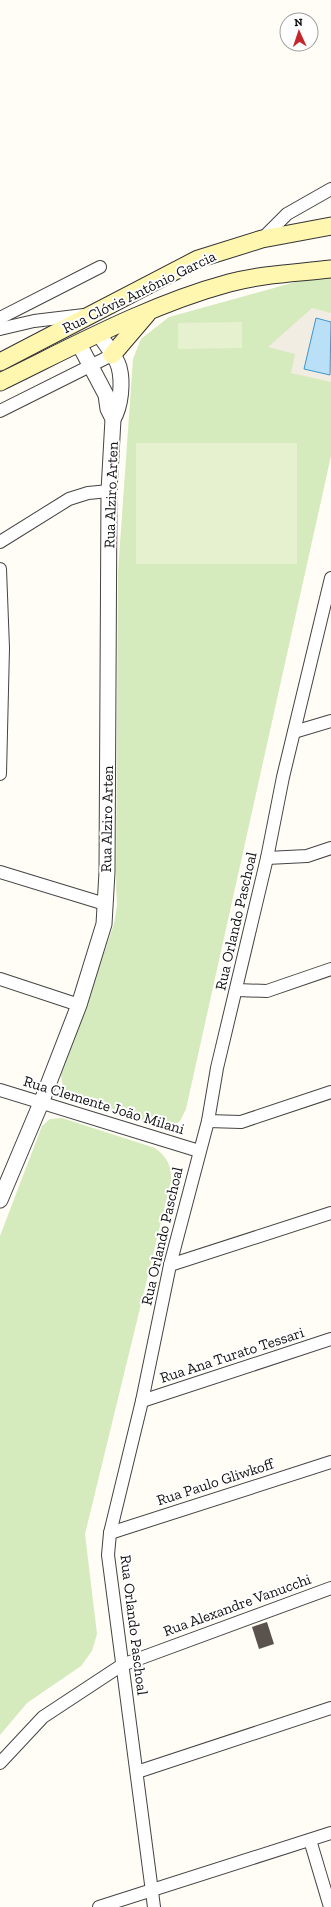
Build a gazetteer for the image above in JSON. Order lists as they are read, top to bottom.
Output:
{
  "streets": {
    "main road": ["Rua Clóvis Antônio Garcia"],
    "street": [
      "Rua Alziro Arten",
      "Rua Orlando Paschoal",
      "Rua Clemente João Milani",
      "Rua Ana Turato Tessari",
      "Rua Paulo Gliwkoff",
      "Rua Alexandre Vanucchi"
    ]
  },
  "crossings": [
    ["Rua Clóvis Antônio Garcia", "Rua Alziro Arten"],
    ["Rua Alziro Arten", "Rua Clemente João Milani"],
    ["Rua Orlando Paschoal", "Rua Clemente João Milani"],
    ["Rua Orlando Paschoal", "Rua Ana Turato Tessari"],
    ["Rua Orlando Paschoal", "Rua Paulo Gliwkoff"],
    ["Rua Orlando Paschoal", "Rua Alexandre Vanucchi"]
  ],
  "north": "top"
}
